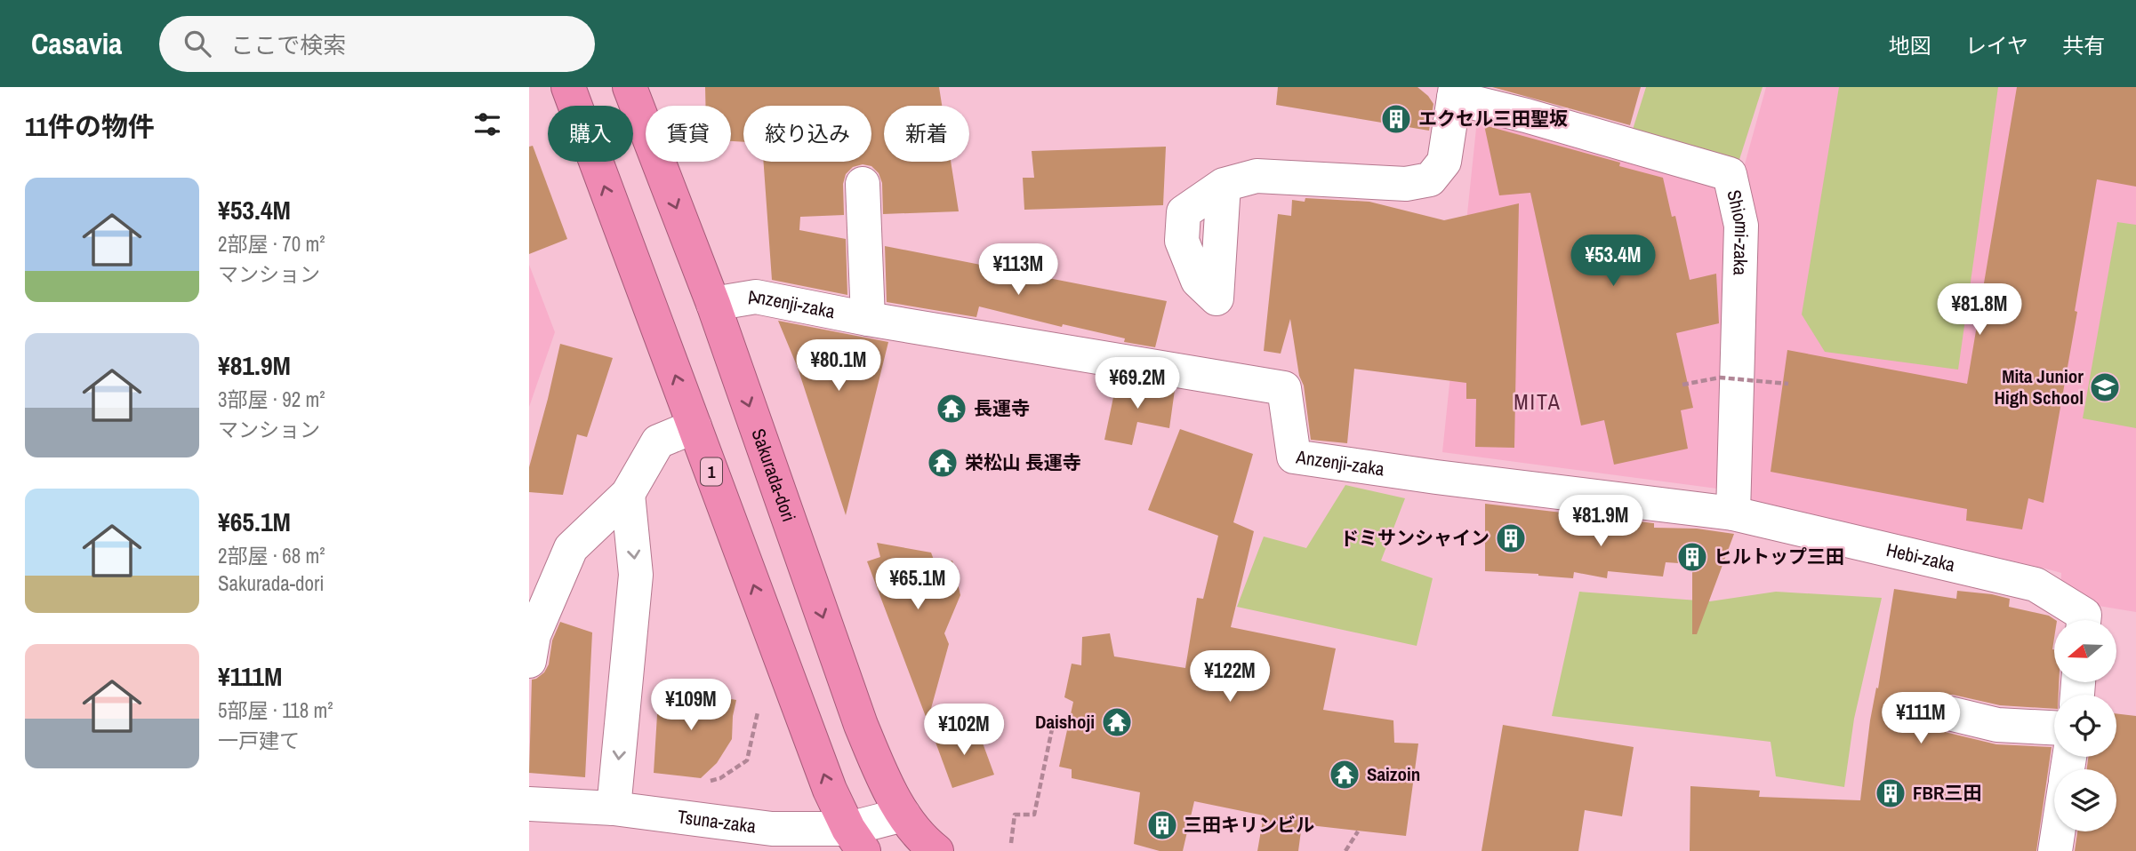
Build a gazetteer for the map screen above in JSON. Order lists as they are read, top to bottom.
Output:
{
  "streets": {
    "highway": ["1", "Sakurada-dori"],
    "street": [
      "Shiomi-zaka",
      "Anzenji-zaka",
      "Hebi-zaka",
      "Tsuna-zaka"
    ]
  },
  "crossings": [
    ["Shiomi-zaka", "Anzenji-zaka"],
    ["Shiomi-zaka", "Hebi-zaka"],
    ["Anzenji-zaka", "Sakurada-dori"],
    ["Anzenji-zaka", "Hebi-zaka"],
    ["1", "Tsuna-zaka"],
    ["Sakurada-dori", "Tsuna-zaka"]
  ],
  "districts": ["MITA"],
  "places": {
    "building": [
      "エクセル三田聖坂",
      "ドミサンシャイン",
      "ヒルトップ三田",
      "FBR三田",
      "三田キリンビル"
    ],
    "school or university": ["Mita Junior High School"],
    "temple": [
      "長運寺",
      "栄松山 長運寺",
      "Daishoji",
      "Saizoin"
    ]
  },
  "north": "left",
  "page": {
    "header": "Casavia",
    "search": "ここで検索",
    "nav": ["地図", "レイヤ", "共有"],
    "heading": "11件の物件",
    "chip": [
      "購入",
      "賃貸",
      "絞り込み",
      "新着"
    ],
    "list": [
      {
        "name": "¥53.4M",
        "note": "2部屋 · 70 m² · マンション"
      },
      {
        "name": "¥81.9M",
        "note": "3部屋 · 92 m² · マンション"
      },
      {
        "name": "¥65.1M",
        "note": "2部屋 · 68 m² · Sakurada-dori"
      },
      {
        "name": "¥111M",
        "note": "5部屋 · 118 m² · 一戸建て"
      }
    ],
    "price": [
      "¥53.4M",
      "¥113M",
      "¥81.8M",
      "¥80.1M",
      "¥69.2M",
      "¥81.9M",
      "¥65.1M",
      "¥122M",
      "¥109M",
      "¥111M",
      "¥102M"
    ]
  }
}
